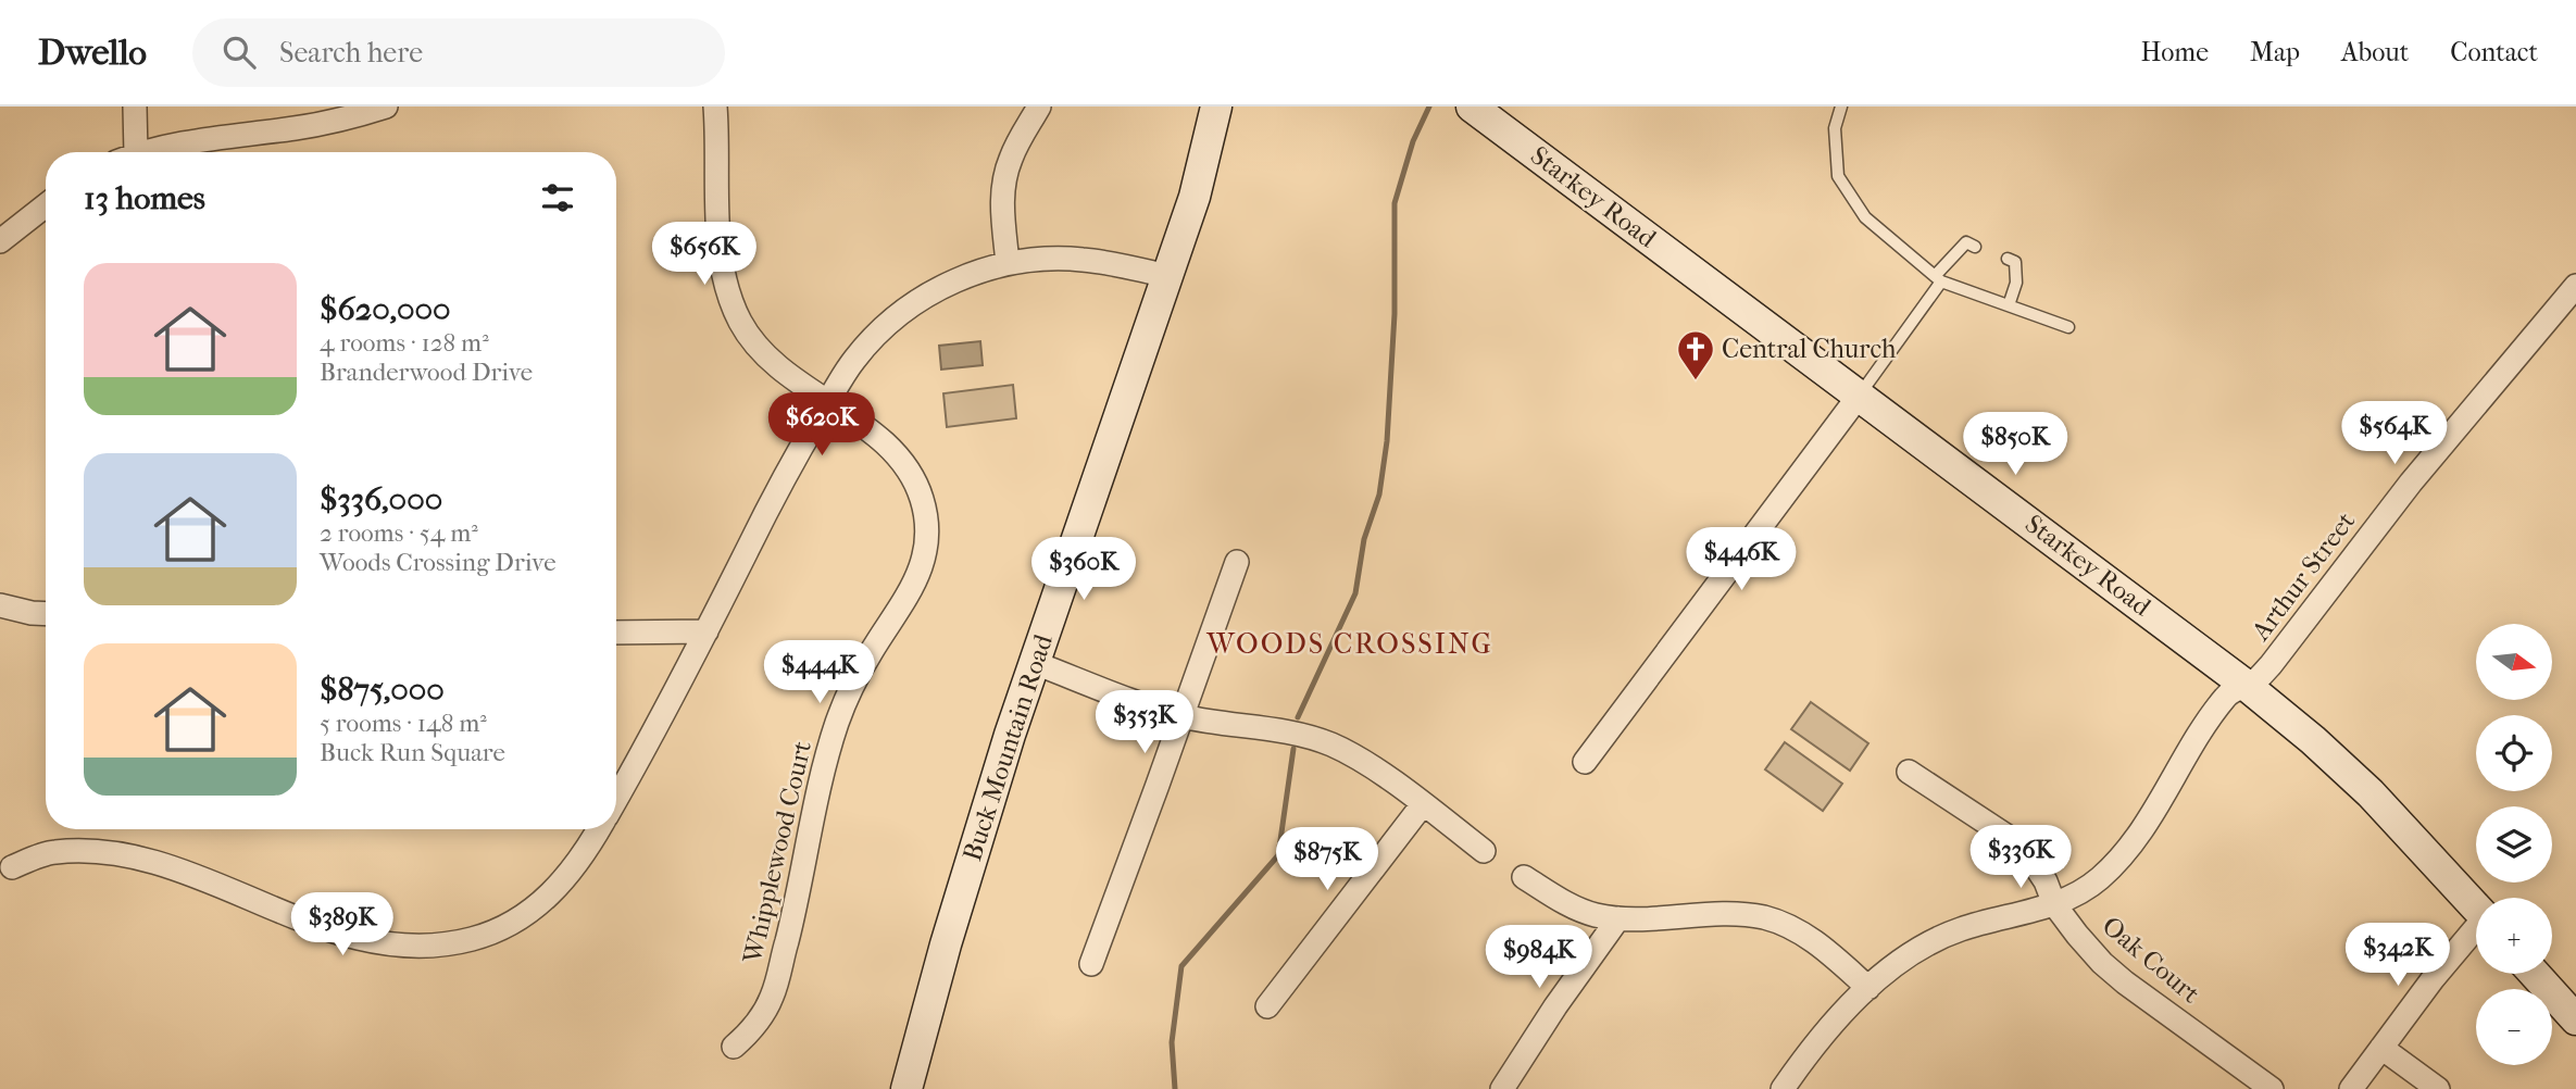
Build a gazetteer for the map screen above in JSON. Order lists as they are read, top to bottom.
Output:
{
  "streets": {
    "main road": ["Starkey Road", "Buck Mountain Road"],
    "street": ["Arthur Street", "Whipplewood Court", "Oak Court"]
  },
  "crossings": [
    ["Starkey Road", "Arthur Street"],
    ["Arthur Street", "Oak Court"]
  ],
  "districts": ["WOODS CROSSING"],
  "places": {
    "church": ["Central Church"]
  },
  "north": "right",
  "page": {
    "header": "Dwello",
    "search": "Search here",
    "nav": [
      "Home",
      "Map",
      "About",
      "Contact"
    ],
    "heading": "13 homes",
    "price": [
      "$656K",
      "$620K",
      "$564K",
      "$850K",
      "$446K",
      "$360K",
      "$444K",
      "$353K",
      "$336K",
      "$875K",
      "$389K",
      "$342K",
      "$984K"
    ],
    "list": [
      {
        "name": "$620,000",
        "note": "4 rooms · 128 m² · Branderwood Drive"
      },
      {
        "name": "$336,000",
        "note": "2 rooms · 54 m² · Woods Crossing Drive"
      },
      {
        "name": "$875,000",
        "note": "5 rooms · 148 m² · Buck Run Square"
      }
    ],
    "map_buttons": ["+", "−"]
  }
}
